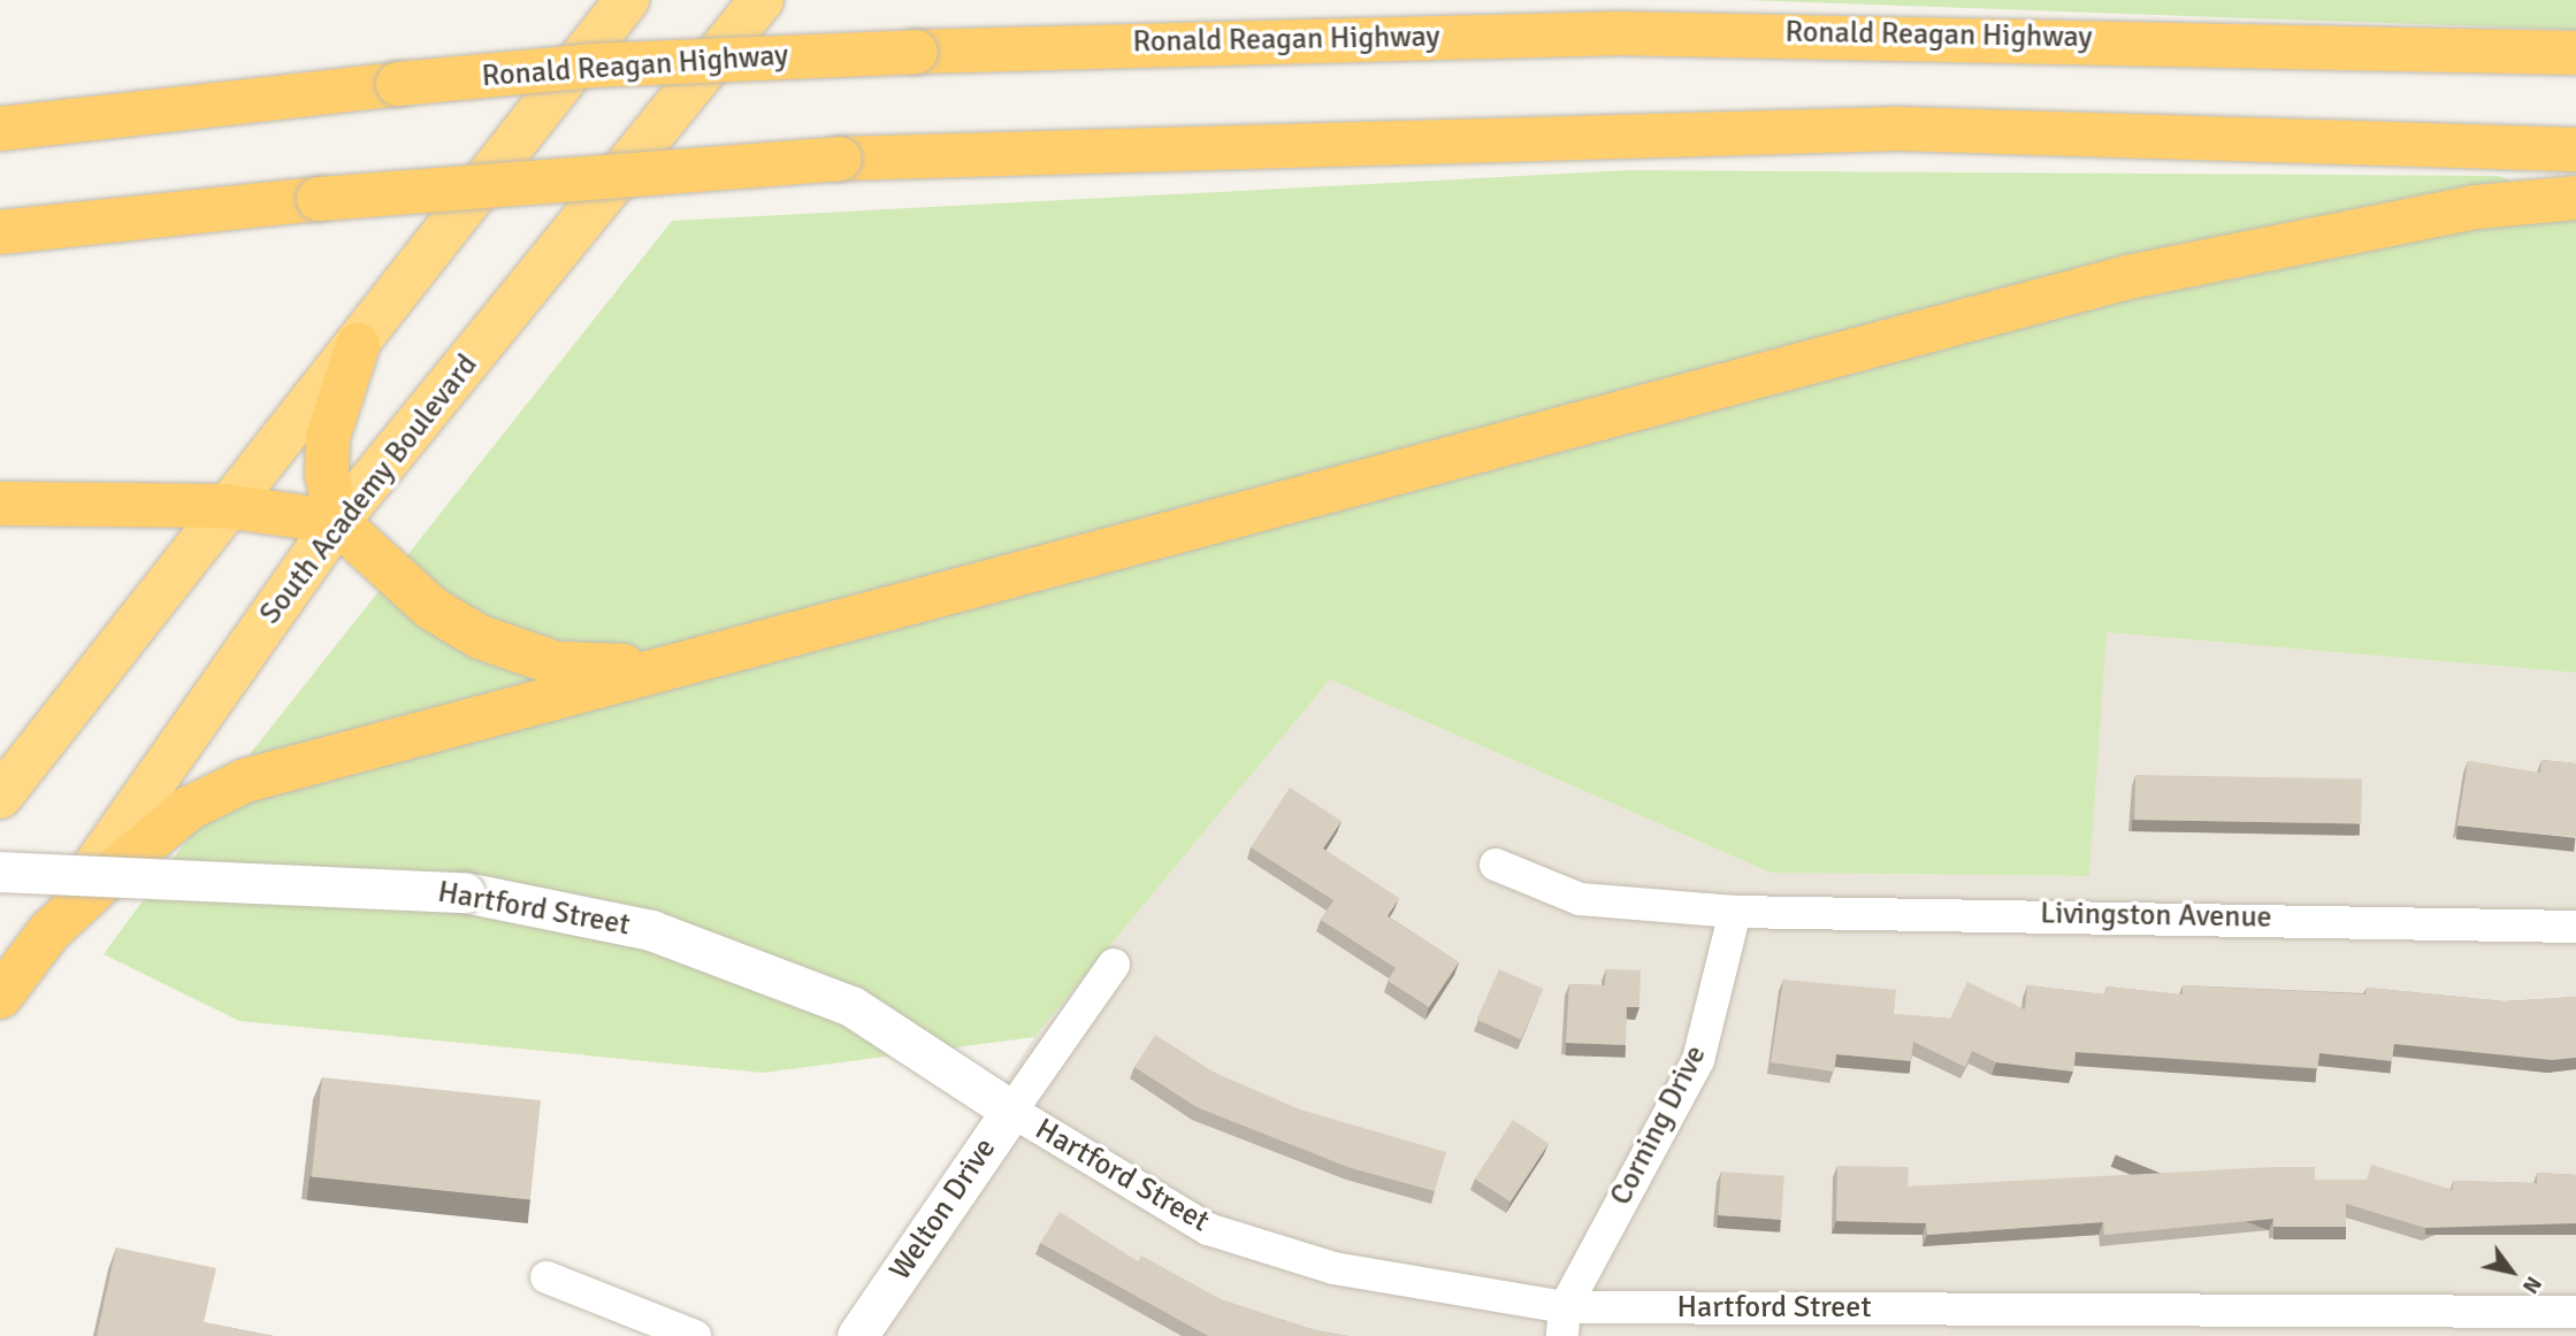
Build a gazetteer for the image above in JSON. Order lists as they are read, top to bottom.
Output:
{
  "streets": {
    "highway": ["Ronald Reagan Highway", "South Academy Boulevard"],
    "street": [
      "Hartford Street",
      "Livingston Avenue",
      "Corning Drive",
      "Welton Drive"
    ]
  },
  "crossings": [
    ["Hartford Street", "Corning Drive"],
    ["Hartford Street", "Welton Drive"],
    ["Livingston Avenue", "Corning Drive"]
  ],
  "north": "bottom right"
}
